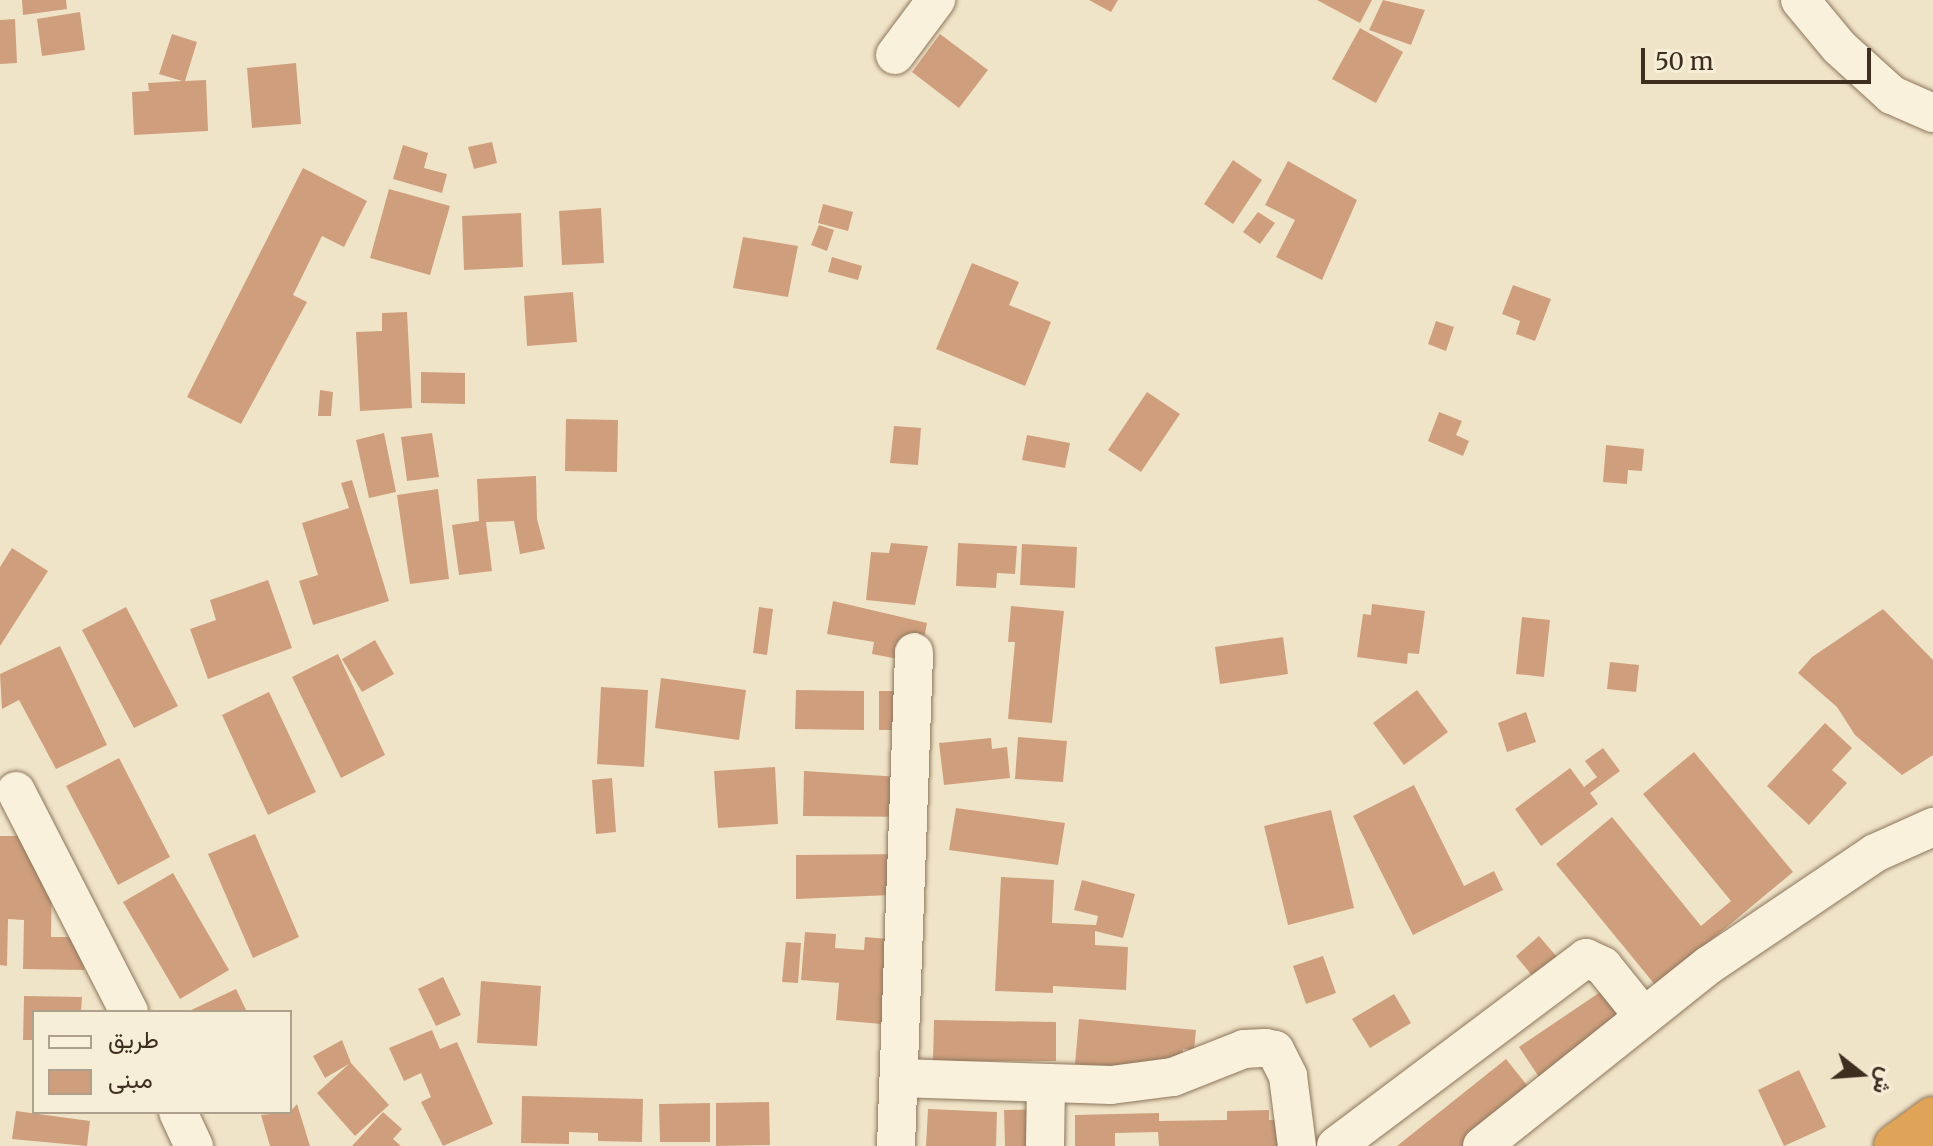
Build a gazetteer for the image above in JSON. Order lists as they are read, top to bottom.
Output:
{
  "legend": ["طريق", "مبنى"],
  "scale_bar": "50 m",
  "north": "right"
}
